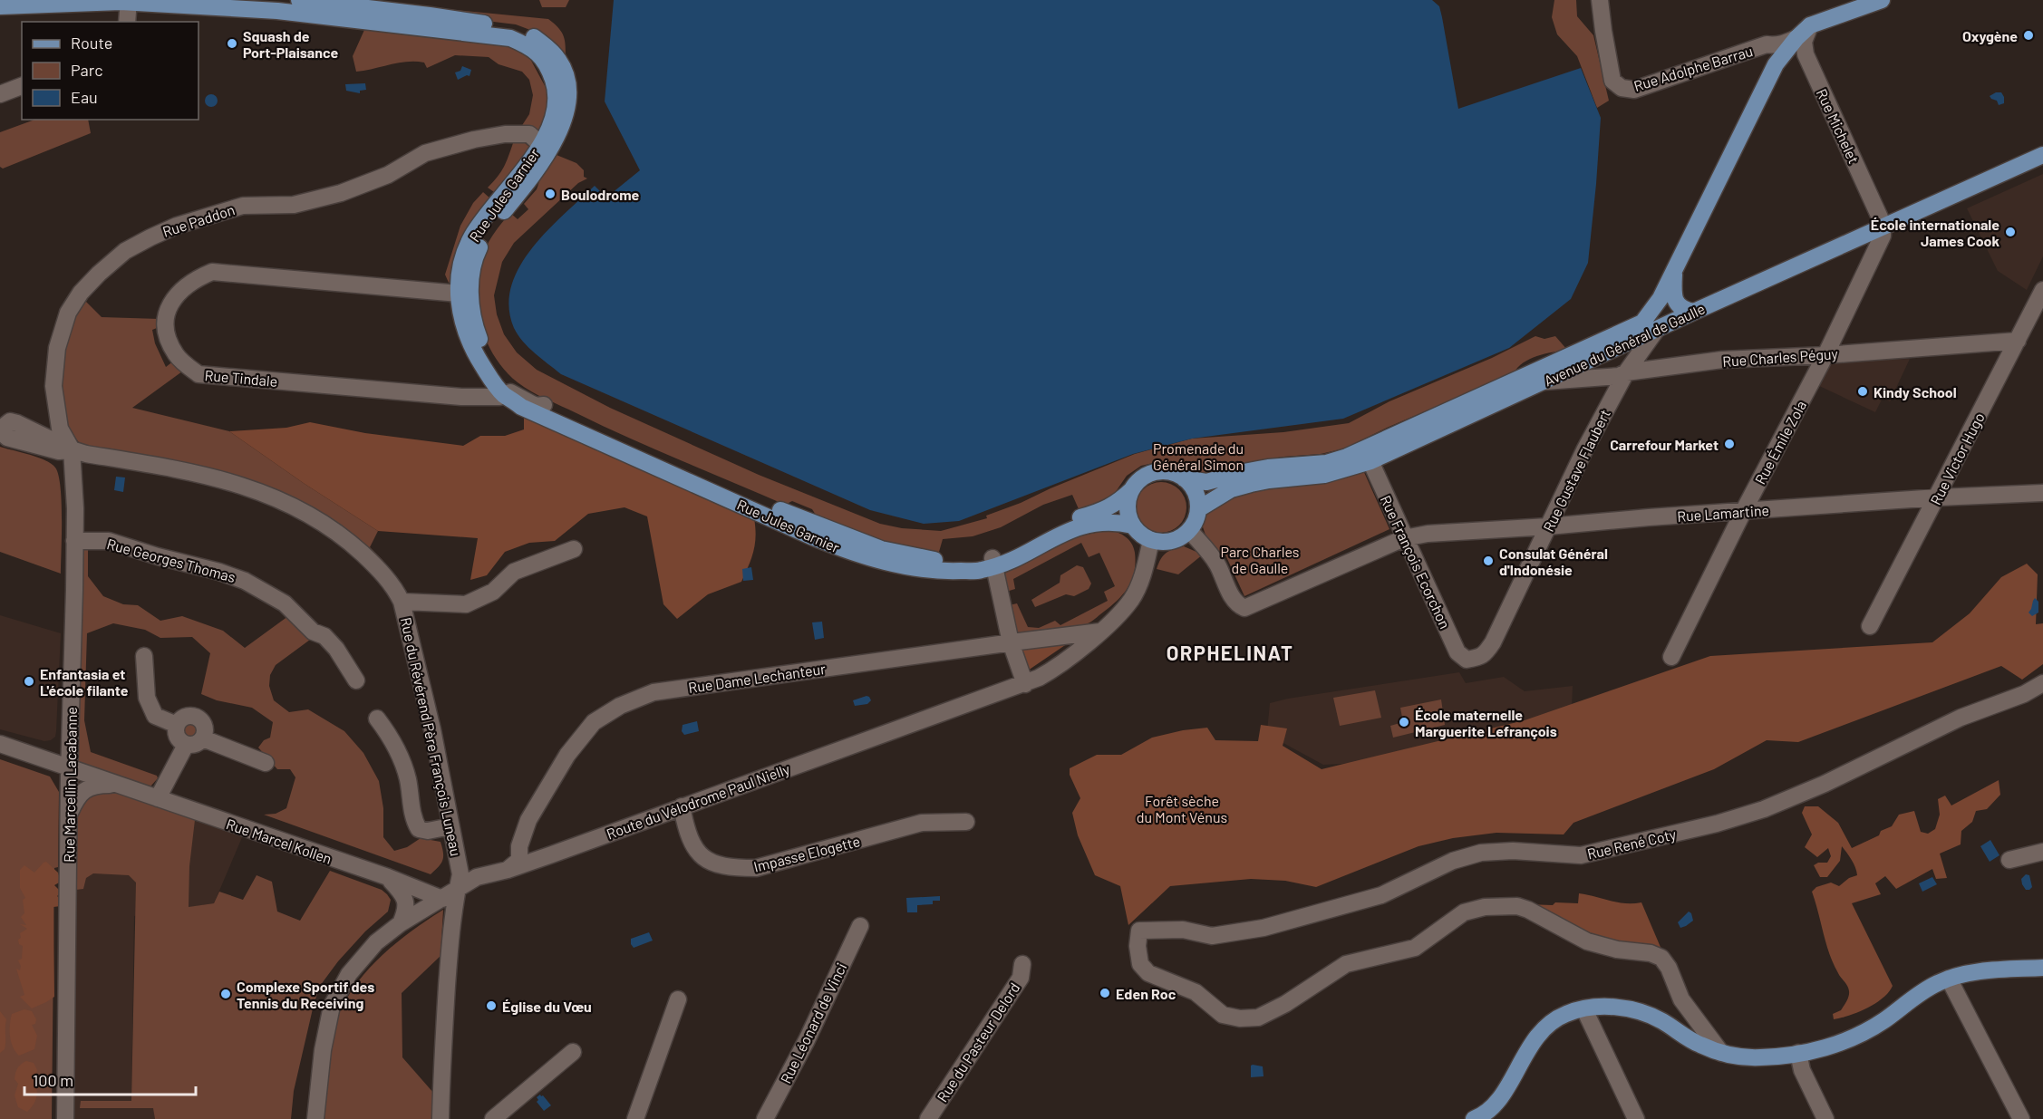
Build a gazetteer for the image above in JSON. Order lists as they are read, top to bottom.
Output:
{
  "streets": {
    "main road": ["Rue Jules Garnier", "Avenue du Général de Gaulle", "Rue Gustave Flaubert"],
    "street": [
      "Rue Adolphe Barrau",
      "Rue Michelet",
      "Rue Paddon",
      "Rue Charles Péguy",
      "Rue Tindale",
      "Rue Émile Zola",
      "Rue Victor Hugo",
      "Rue Lamartine",
      "Rue Georges Thomas",
      "Rue François Ecorchon",
      "Rue Dame Lechanteur",
      "Rue du Révérend Père François Luneau",
      "Rue Marcellin Lacabanne",
      "Route du Vélodrome Paul Nielly",
      "Rue Marcel Kollen",
      "Rue René Coty",
      "Impasse Elogette",
      "Rue Léonard de Vinci",
      "Rue du Pasteur Delord"
    ]
  },
  "crossings": [
    ["Rue Adolphe Barrau", "Rue Gustave Flaubert"],
    ["Rue Michelet", "Avenue du Général de Gaulle"],
    ["Rue Michelet", "Rue Émile Zola"],
    ["Rue Michelet", "Rue Gustave Flaubert"],
    ["Rue Jules Garnier", "Rue Paddon"],
    ["Rue Jules Garnier", "Avenue du Général de Gaulle"],
    ["Rue Jules Garnier", "Rue Tindale"],
    ["Rue Jules Garnier", "Rue Lamartine"],
    ["Rue Jules Garnier", "Route du Vélodrome Paul Nielly"],
    ["Rue Paddon", "Rue du Révérend Père François Luneau"],
    ["Rue Paddon", "Rue Marcellin Lacabanne"],
    ["Avenue du Général de Gaulle", "Rue Charles Péguy"],
    ["Avenue du Général de Gaulle", "Rue Émile Zola"],
    ["Avenue du Général de Gaulle", "Rue Gustave Flaubert"],
    ["Avenue du Général de Gaulle", "Rue Lamartine"],
    ["Avenue du Général de Gaulle", "Rue François Ecorchon"],
    ["Avenue du Général de Gaulle", "Route du Vélodrome Paul Nielly"],
    ["Rue Charles Péguy", "Rue Émile Zola"],
    ["Rue Charles Péguy", "Rue Victor Hugo"],
    ["Rue Charles Péguy", "Rue Gustave Flaubert"],
    ["Rue Émile Zola", "Rue Lamartine"],
    ["Rue Victor Hugo", "Rue Lamartine"],
    ["Rue Gustave Flaubert", "Rue Lamartine"],
    ["Rue Gustave Flaubert", "Rue François Ecorchon"],
    ["Rue Lamartine", "Rue François Ecorchon"],
    ["Rue Lamartine", "Route du Vélodrome Paul Nielly"],
    ["Rue Georges Thomas", "Rue Marcellin Lacabanne"],
    ["Rue Dame Lechanteur", "Route du Vélodrome Paul Nielly"],
    ["Rue du Révérend Père François Luneau", "Rue Marcellin Lacabanne"],
    ["Rue du Révérend Père François Luneau", "Route du Vélodrome Paul Nielly"],
    ["Rue Marcellin Lacabanne", "Rue Marcel Kollen"],
    ["Route du Vélodrome Paul Nielly", "Rue Marcel Kollen"],
    ["Route du Vélodrome Paul Nielly", "Impasse Elogette"]
  ],
  "districts": ["ORPHELINAT"],
  "parks": ["Promenade du Général Simon", "Parc Charles de Gaulle", "Forêt sèche du Mont Vénus"],
  "places": [
    "Oxygène",
    "Squash de Port-Plaisance",
    "Boulodrome",
    "École internationale James Cook",
    "Kindy School",
    "Carrefour Market",
    "Consulat Général d'Indonésie",
    "Enfantasia et L'école filante",
    "École maternelle Marguerite Lefrançois",
    "Eden Roc",
    "Complexe Sportif des Tennis du Receiving",
    "Église du Vœu"
  ],
  "legend": ["Route", "Parc", "Eau"],
  "scale_bar": "100 m"
}
